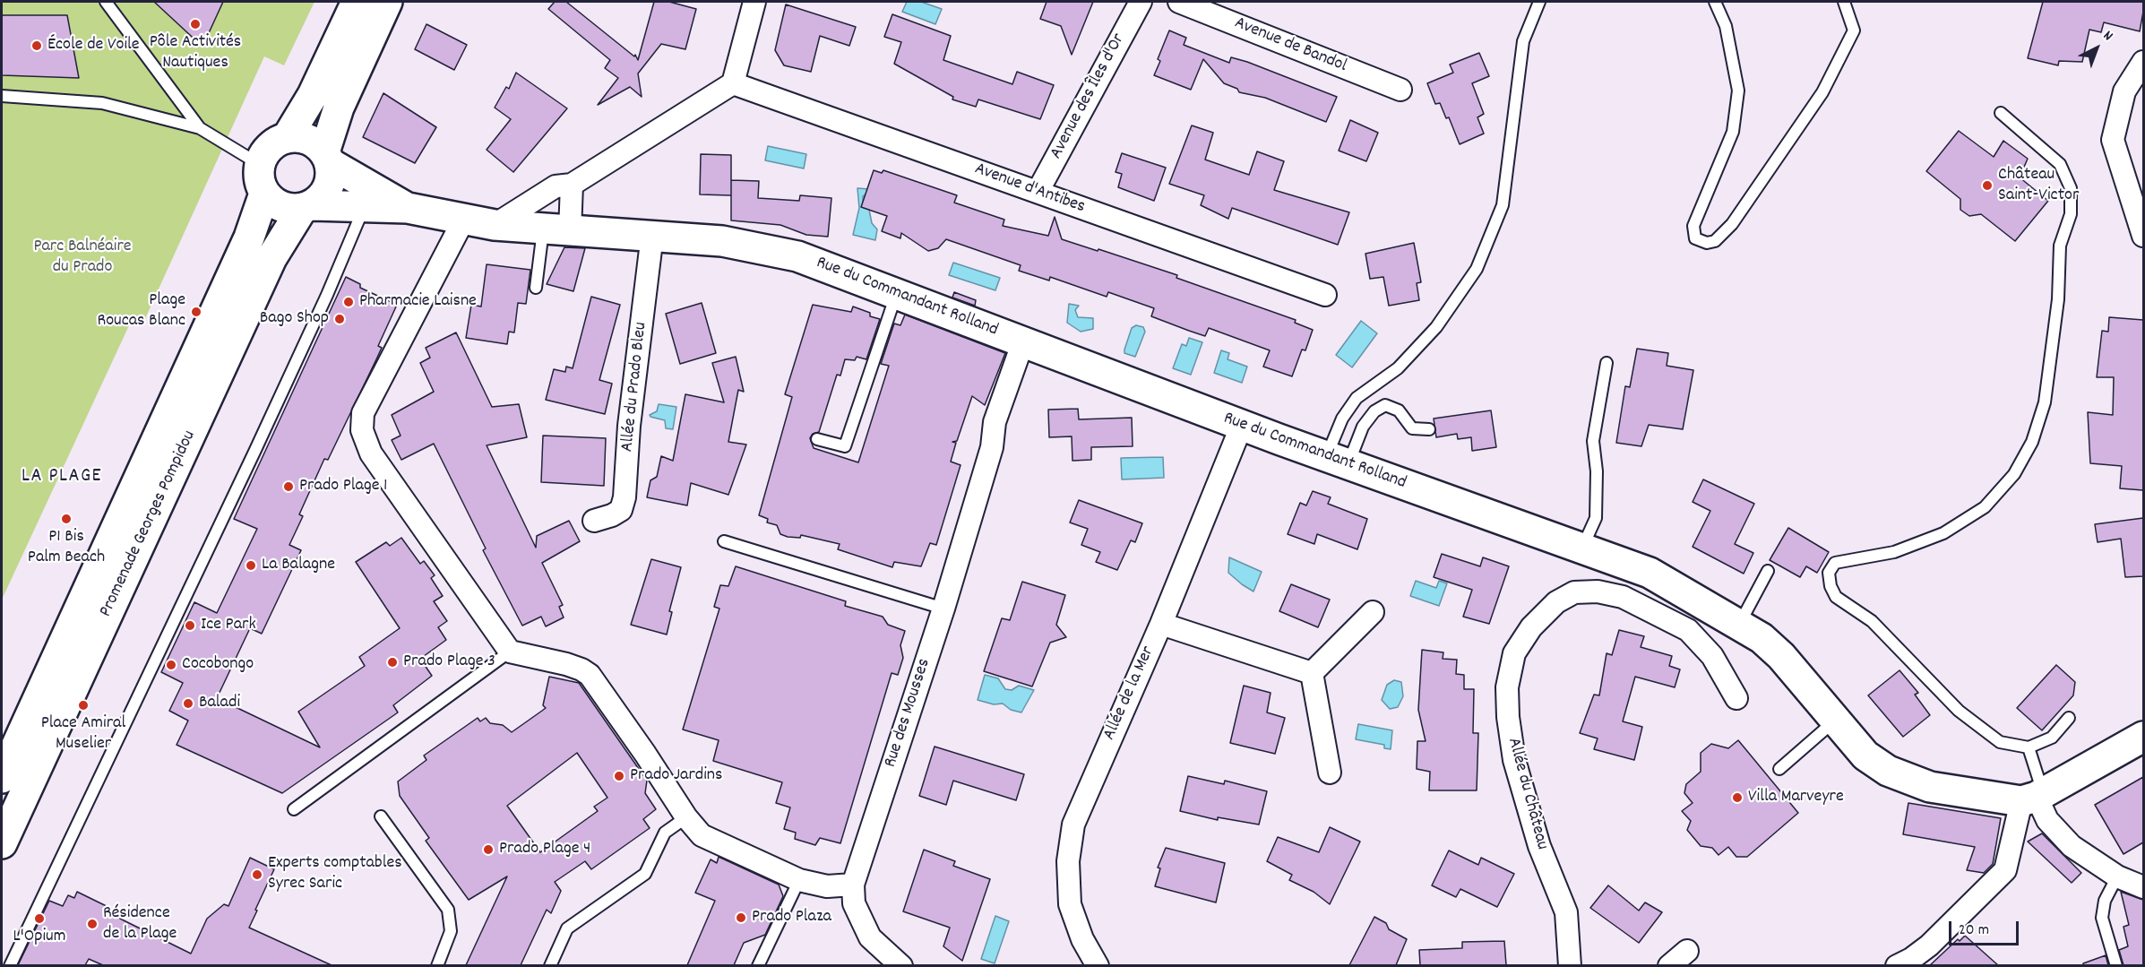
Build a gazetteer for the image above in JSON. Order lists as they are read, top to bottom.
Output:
{
  "streets": {
    "street": [
      "Avenue de Bandol",
      "Avenue des Îles d'Or",
      "Avenue d'Antibes",
      "Rue du Commandant Rolland",
      "Allée du Prado Bleu",
      "Promenade Georges Pompidou",
      "Allée de la Mer",
      "Rue des Mousses",
      "Allée du Château"
    ]
  },
  "crossings": [
    ["Avenue des Îles d'Or", "Avenue d'Antibes"],
    ["Rue du Commandant Rolland", "Allée du Prado Bleu"],
    ["Rue du Commandant Rolland", "Promenade Georges Pompidou"],
    ["Rue du Commandant Rolland", "Allée de la Mer"],
    ["Rue du Commandant Rolland", "Rue des Mousses"]
  ],
  "districts": ["LA PLAGE"],
  "parks": ["Parc Balnéaire du Prado"],
  "places": [
    "Pôle Activités Nautiques",
    "École de Voile",
    "Château Saint-Victor",
    "Pharmacie Laisne",
    "Plage Roucas Blanc",
    "Bago Shop",
    "Prado Plage 1",
    "P1 Bis Palm Beach",
    "La Balagne",
    "Ice Park",
    "Prado Plage 3",
    "Cocobongo",
    "Baladi",
    "Place Amiral Muselier",
    "Prado Jardins",
    "Villa Marveyre",
    "Prado Plage 4",
    "Experts comptables Syrec Saric",
    "Prado Plaza",
    "L'Opium",
    "Résidence de la Plage"
  ],
  "scale_bar": "20 m",
  "north": "top right"
}
